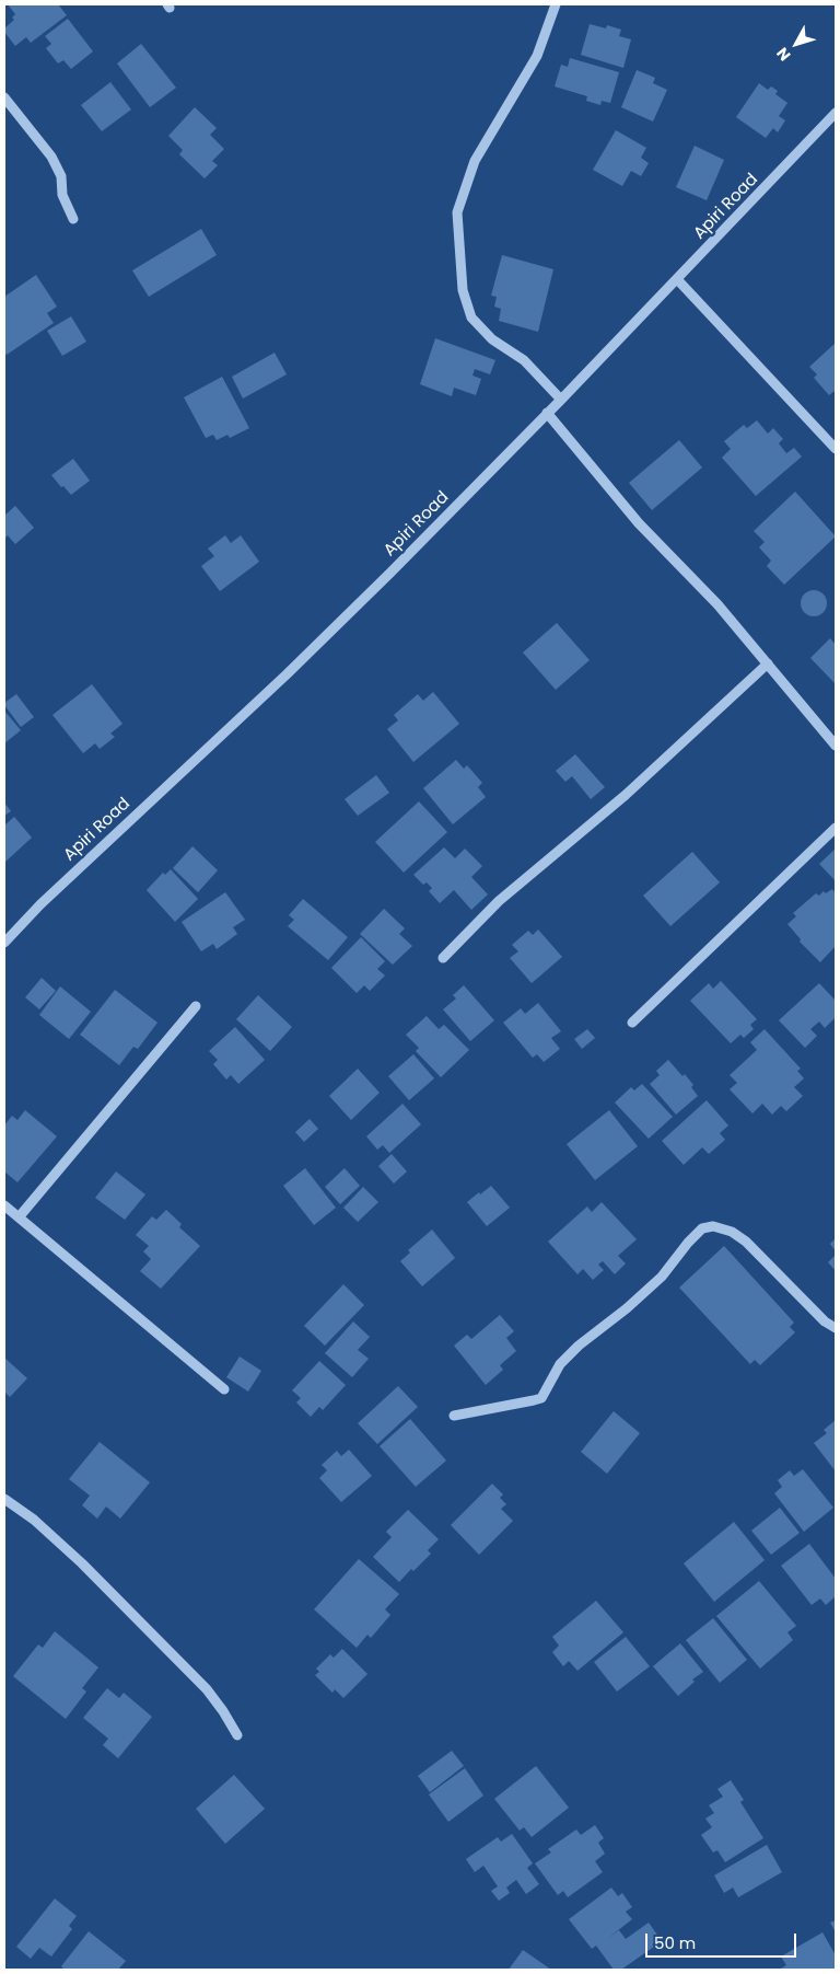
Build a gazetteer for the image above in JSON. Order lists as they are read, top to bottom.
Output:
{
  "streets": {
    "street": ["Apiri Road"]
  },
  "scale_bar": "50 m",
  "north": "bottom left"
}
